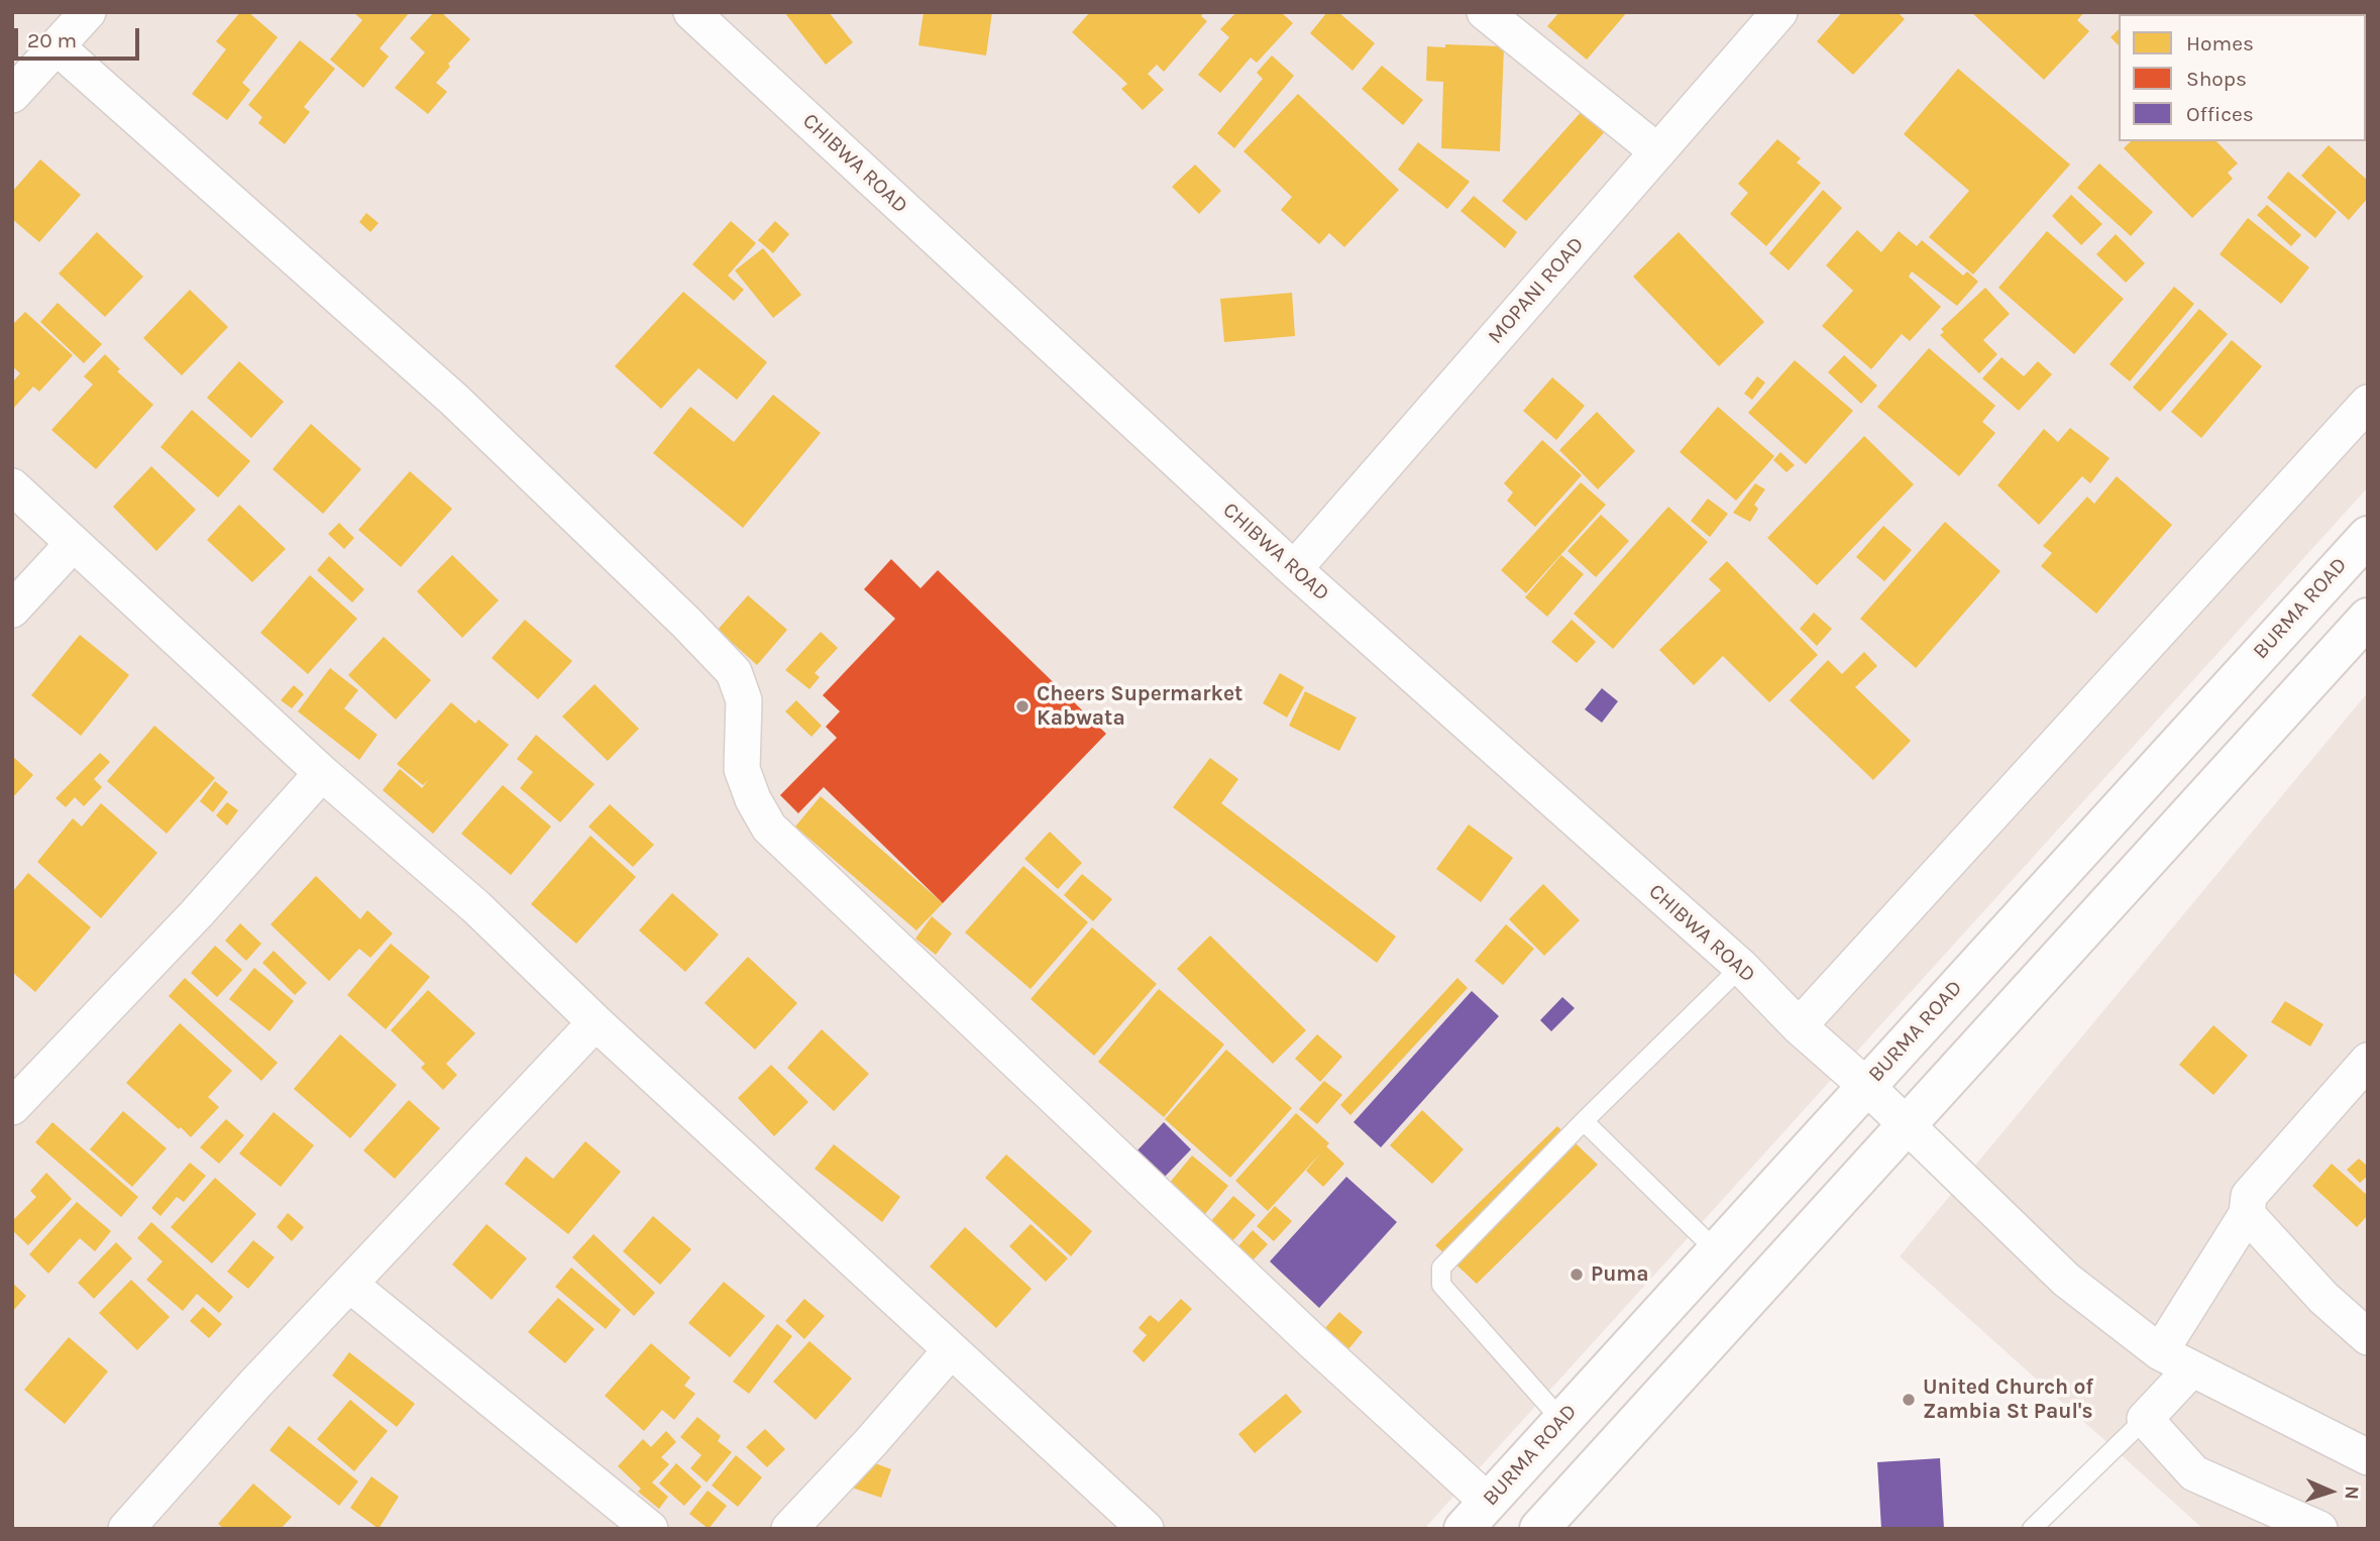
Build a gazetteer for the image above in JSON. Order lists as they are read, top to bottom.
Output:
{
  "streets": {
    "main road": ["BURMA ROAD"],
    "street": ["CHIBWA ROAD", "MOPANI ROAD"]
  },
  "crossings": [
    ["CHIBWA ROAD", "MOPANI ROAD"],
    ["CHIBWA ROAD", "BURMA ROAD"]
  ],
  "places": ["Cheers Supermarket Kabwata", "Puma", "United Church of Zambia St Paul's"],
  "legend": ["Homes", "Shops", "Offices"],
  "scale_bar": "20 m",
  "north": "right"
}
